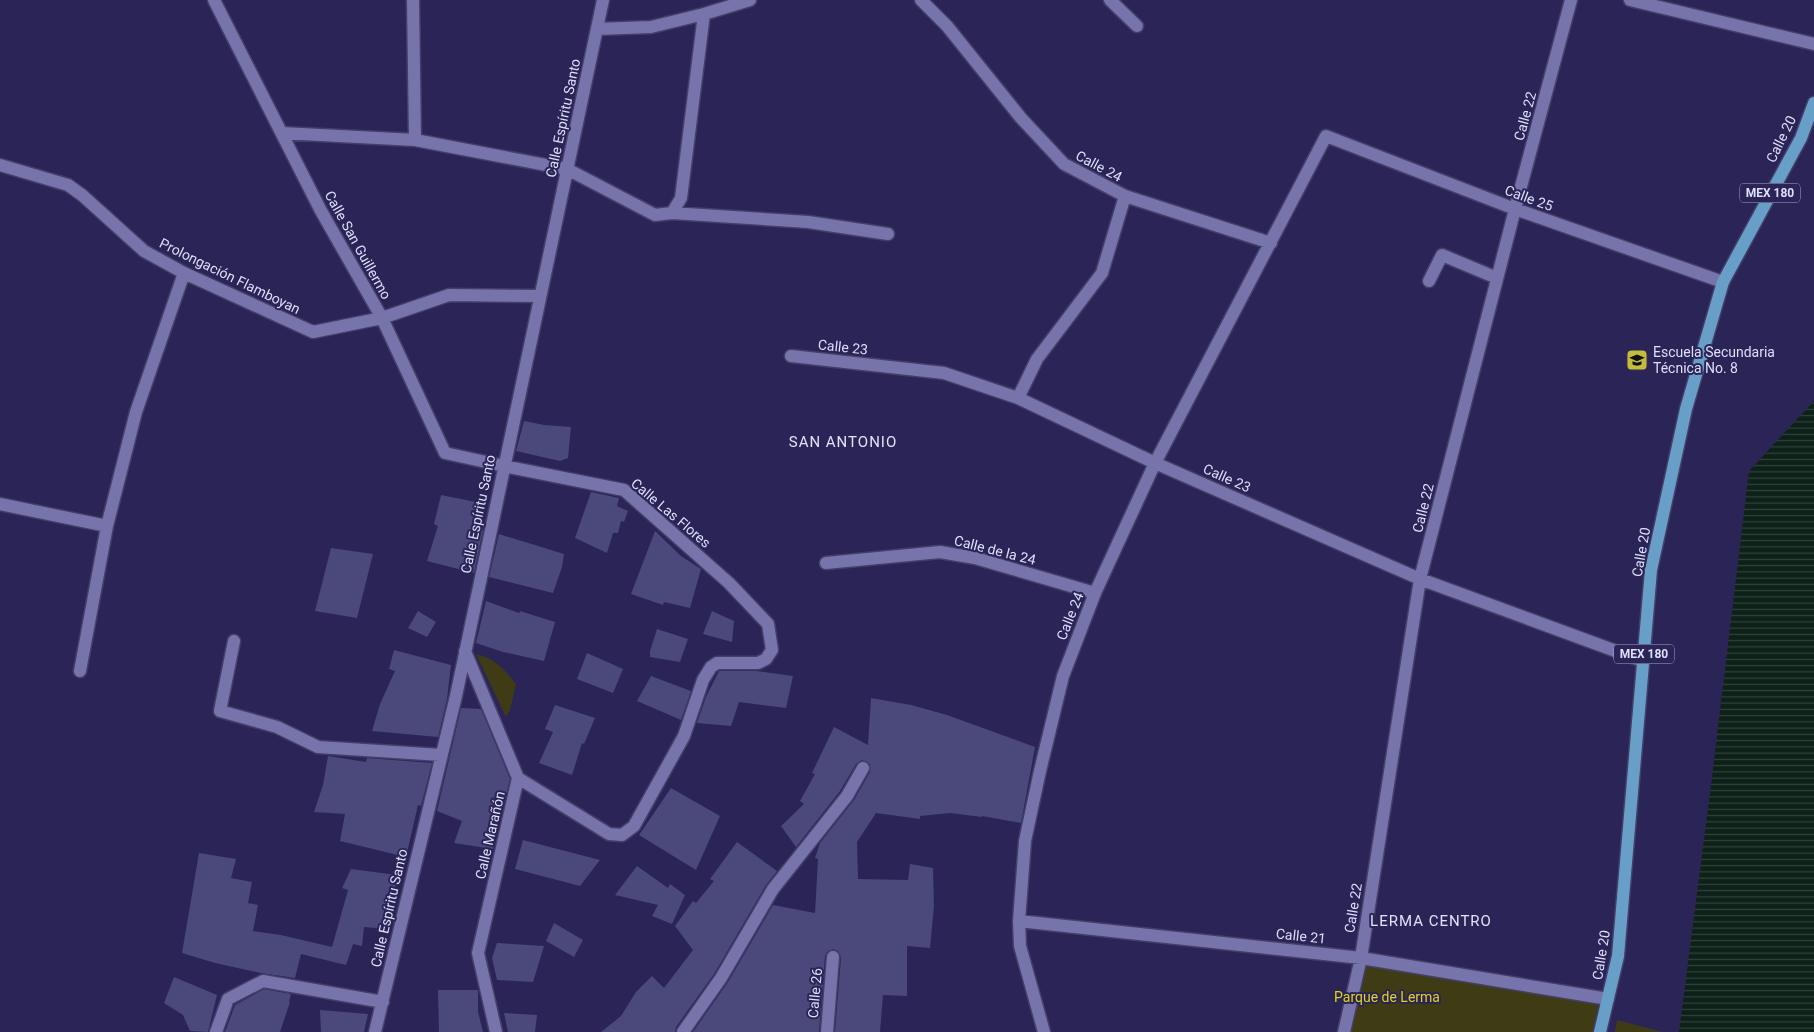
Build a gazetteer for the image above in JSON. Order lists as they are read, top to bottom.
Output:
{
  "streets": {
    "main road": ["Calle 20", "MEX 180"],
    "street": [
      "Calle 22",
      "Calle Espíritu Santo",
      "Calle 24",
      "Calle 25",
      "Calle San Guillermo",
      "Prolongación Flamboyan",
      "Calle 23",
      "Calle Las Flores",
      "Calle de la 24",
      "Calle Marañón",
      "Calle 21",
      "Calle 26"
    ]
  },
  "crossings": [
    ["Calle 22", "Calle 25"],
    ["Calle 22", "Calle 23"],
    ["Calle 22", "Calle 21"],
    ["Calle Espíritu Santo", "Calle San Guillermo"],
    ["Calle Espíritu Santo", "Prolongación Flamboyan"],
    ["Calle Espíritu Santo", "Calle Las Flores"],
    ["Calle Espíritu Santo", "Calle Marañón"],
    ["Calle 20", "Calle 25"],
    ["Calle 20", "Calle 23"],
    ["Calle 20", "Calle 21"],
    ["Calle 24", "Calle 25"],
    ["Calle 24", "Calle 23"],
    ["Calle 24", "Calle de la 24"],
    ["Calle 24", "Calle 21"],
    ["Calle San Guillermo", "Prolongación Flamboyan"],
    ["Calle San Guillermo", "Calle Las Flores"],
    ["Calle Las Flores", "Calle Marañón"]
  ],
  "districts": ["SAN ANTONIO", "LERMA CENTRO"],
  "parks": ["Parque de Lerma"],
  "places": {
    "school or university": ["Escuela Secundaria Técnica No. 8"]
  }
}
